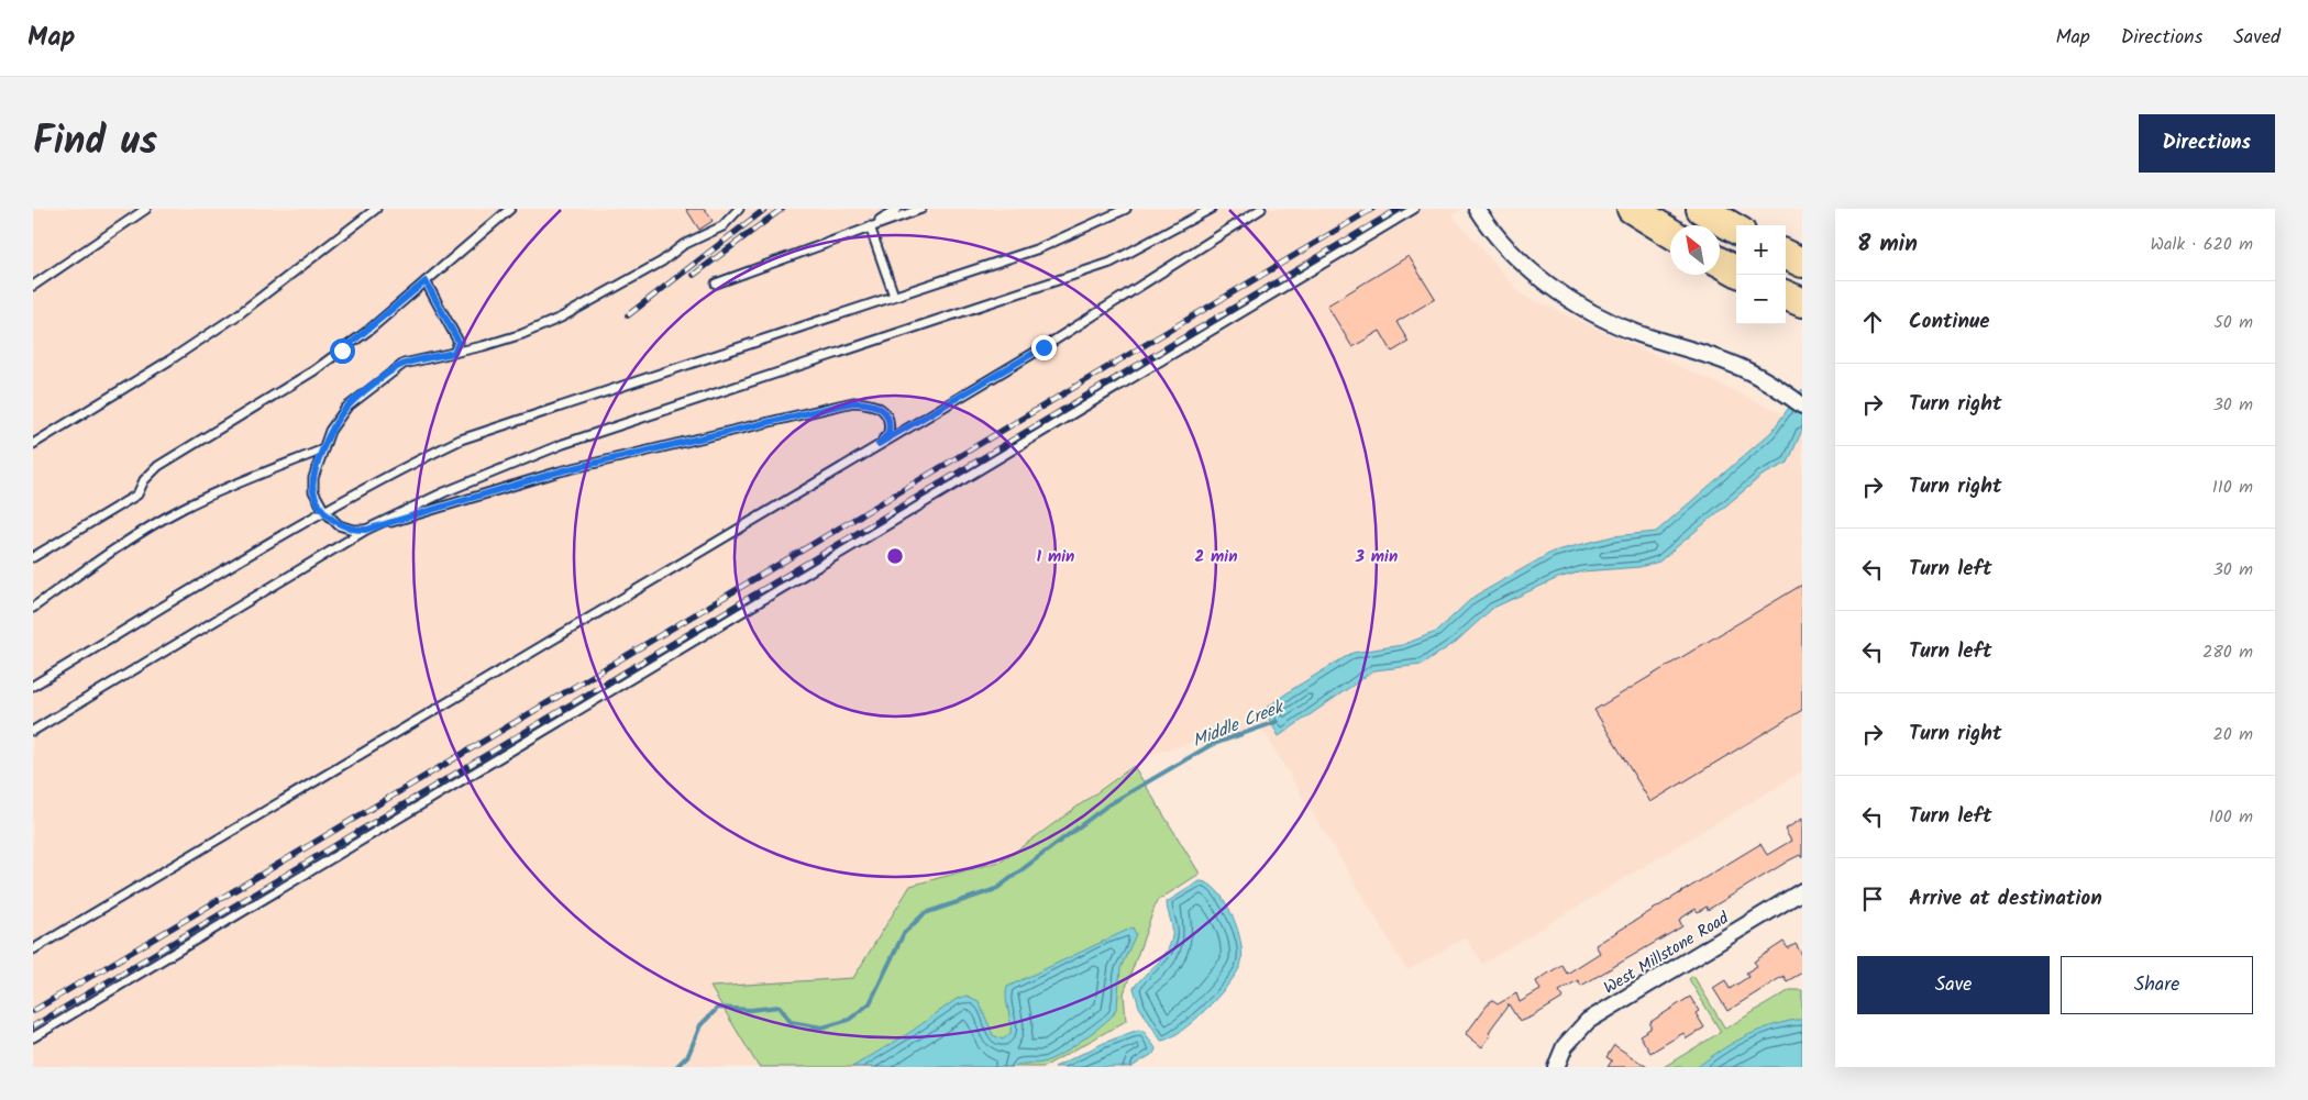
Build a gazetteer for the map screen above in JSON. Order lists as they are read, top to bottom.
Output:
{
  "streets": {
    "street": ["West Millstone Road"]
  },
  "water": ["Middle Creek"],
  "north": "top left",
  "page": {
    "header": "Map",
    "nav": ["Map", "Directions", "Saved"],
    "title": "Find us",
    "buttons": [
      "Directions",
      ["Save", "Share"]
    ],
    "heading": ["8 min", "Walk · 620 m"],
    "map_buttons": ["+", "−"],
    "list": [
      ["Continue", "50 m"],
      ["Turn right", "30 m"],
      ["Turn right", "110 m"],
      ["Turn left", "30 m"],
      ["Turn left", "280 m"],
      ["Turn right", "20 m"],
      ["Turn left", "100 m"],
      "Arrive at destination"
    ]
  },
  "rings": ["1 min", "2 min", "3 min"]
}
